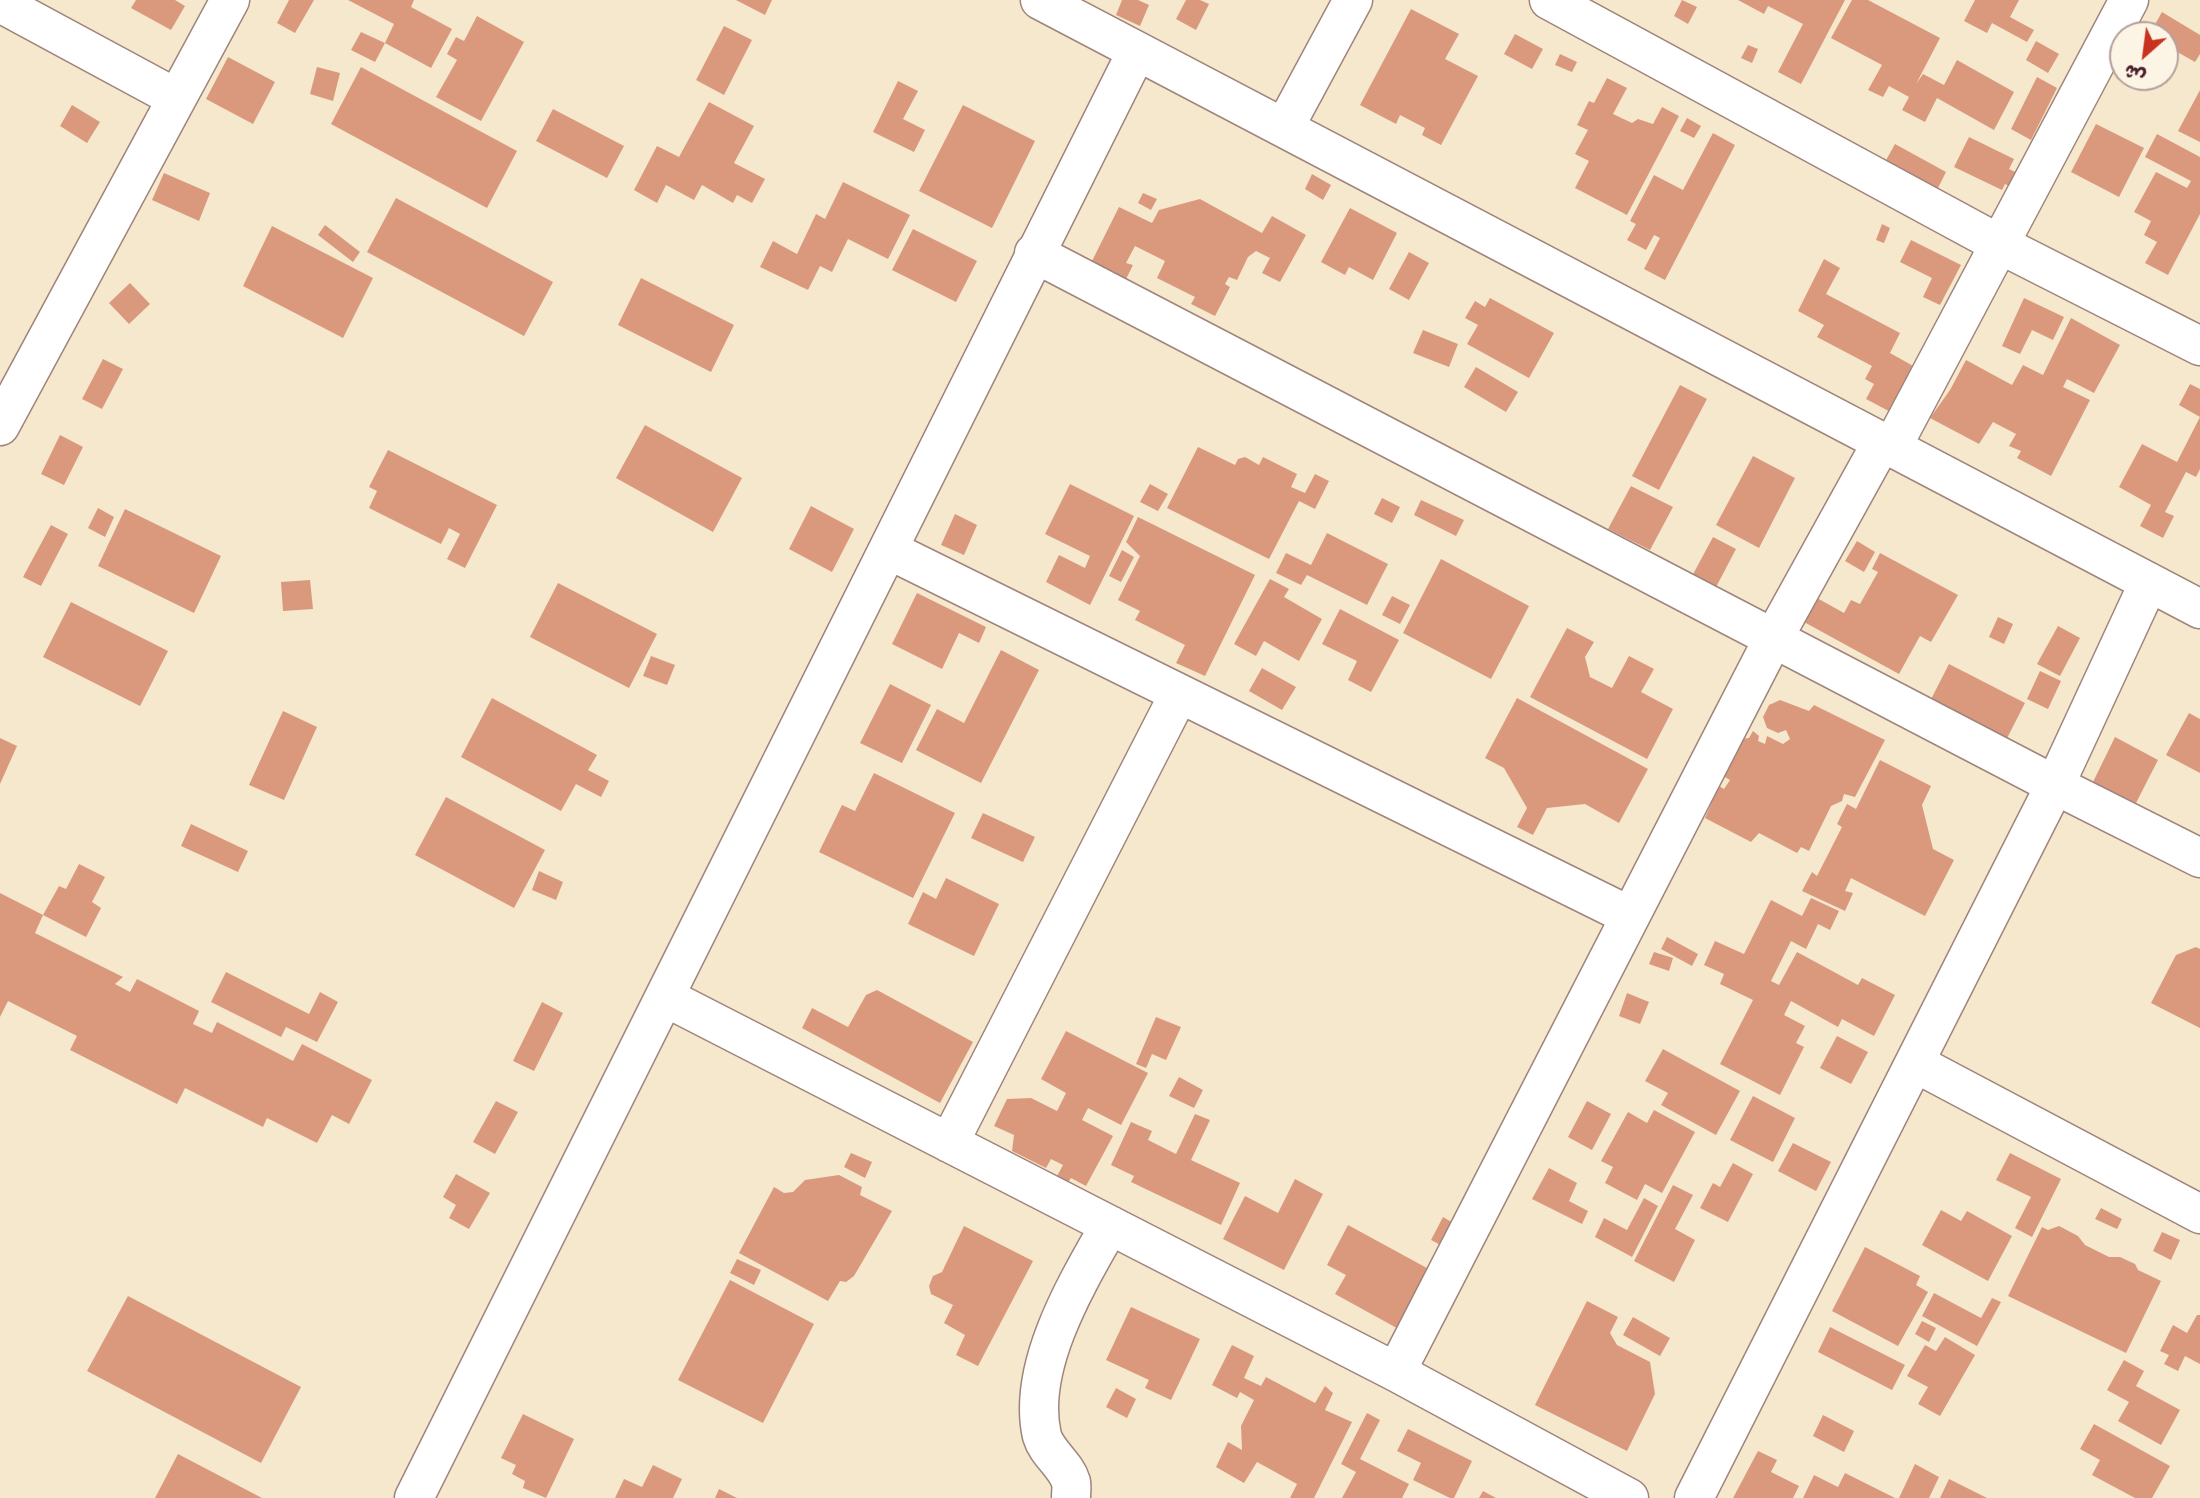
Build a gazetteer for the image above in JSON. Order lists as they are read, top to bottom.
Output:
{
  "north": "bottom left"
}
